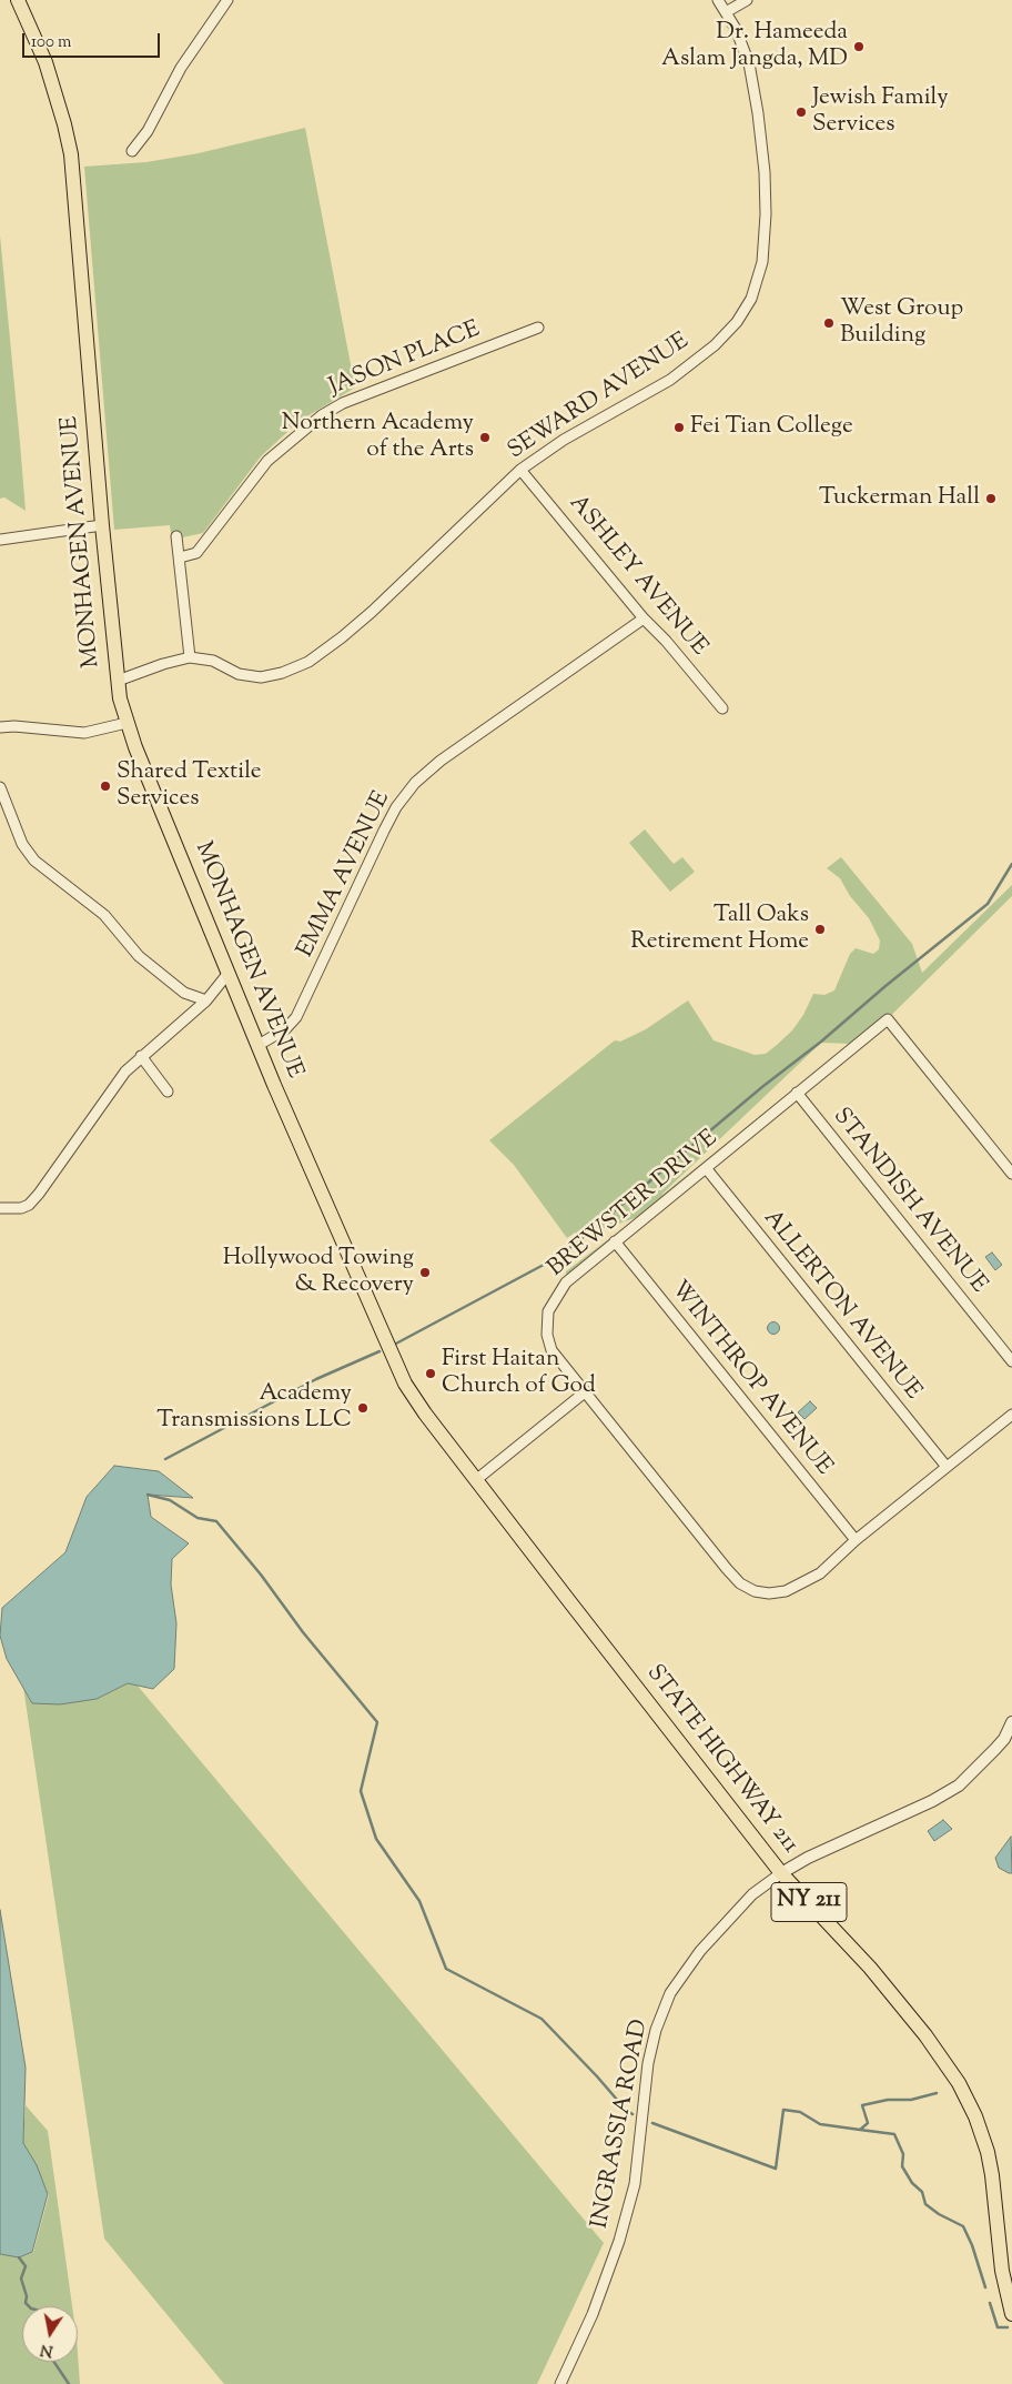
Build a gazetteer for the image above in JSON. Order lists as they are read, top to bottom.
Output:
{
  "streets": {
    "main road": ["MONHAGEN AVENUE", "STATE HIGHWAY 211", "NY 211"],
    "street": [
      "JASON PLACE",
      "SEWARD AVENUE",
      "ASHLEY AVENUE",
      "EMMA AVENUE",
      "STANDISH AVENUE",
      "BREWSTER DRIVE",
      "ALLERTON AVENUE",
      "WINTHROP AVENUE",
      "INGRASSIA ROAD"
    ]
  },
  "crossings": [
    ["SEWARD AVENUE", "MONHAGEN AVENUE"],
    ["SEWARD AVENUE", "ASHLEY AVENUE"],
    ["MONHAGEN AVENUE", "EMMA AVENUE"],
    ["MONHAGEN AVENUE", "STATE HIGHWAY 211"],
    ["ASHLEY AVENUE", "EMMA AVENUE"],
    ["STANDISH AVENUE", "BREWSTER DRIVE"],
    ["BREWSTER DRIVE", "ALLERTON AVENUE"],
    ["BREWSTER DRIVE", "WINTHROP AVENUE"],
    ["STATE HIGHWAY 211", "INGRASSIA ROAD"]
  ],
  "places": [
    "Dr. Hameeda Aslam Jangda, MD",
    "Jewish Family Services",
    "West Group Building",
    "Fei Tian College",
    "Northern Academy of the Arts",
    "Tuckerman Hall",
    "Shared Textile Services",
    "Tall Oaks Retirement Home",
    "Hollywood Towing & Recovery",
    "First Haitan Church of God",
    "Academy Transmissions LLC"
  ],
  "scale_bar": "100 m",
  "north": "bottom"
}
